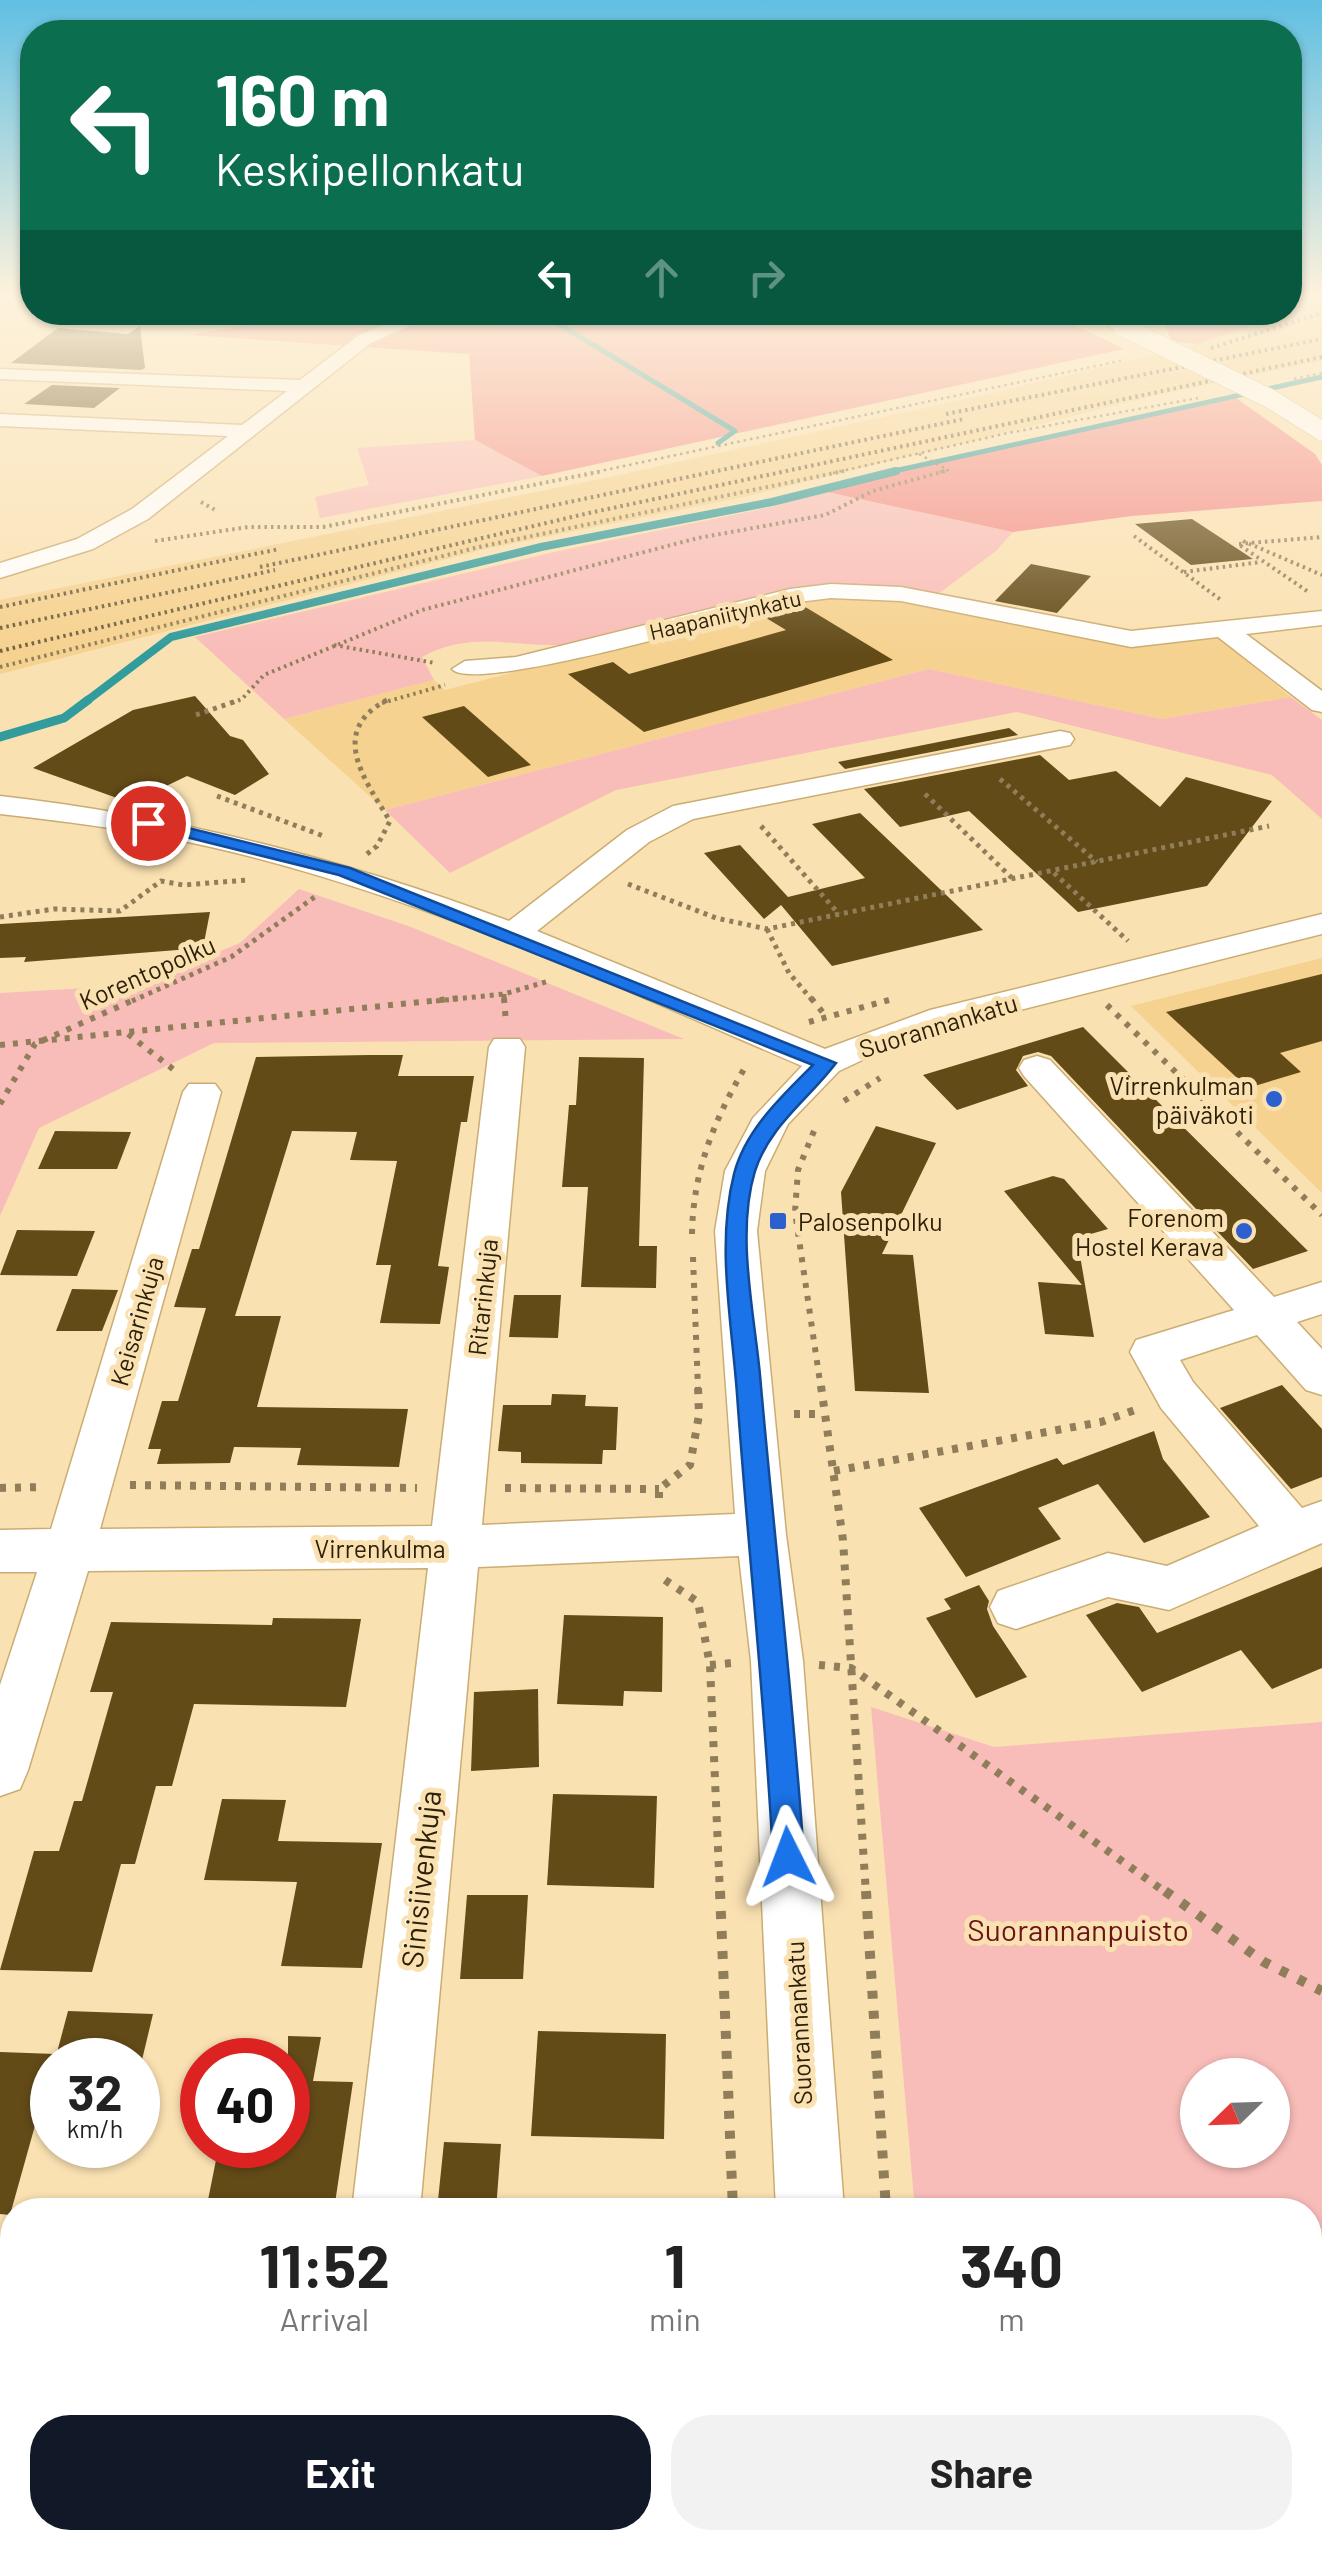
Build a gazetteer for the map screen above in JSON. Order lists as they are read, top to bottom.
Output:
{
  "streets": {
    "street": [
      "Haapaniitynkatu",
      "Suorannankatu",
      "Ritarinkuja",
      "Keisarinkuja",
      "Virrenkulma",
      "Sinisiivenkuja"
    ],
    "path": ["Korentopolku"]
  },
  "crossings": [
    ["Haapaniitynkatu", "Korentopolku"],
    ["Suorannankatu", "Virrenkulma"],
    ["Ritarinkuja", "Virrenkulma"],
    ["Ritarinkuja", "Sinisiivenkuja"],
    ["Keisarinkuja", "Virrenkulma"],
    ["Virrenkulma", "Sinisiivenkuja"]
  ],
  "parks": ["Suorannanpuisto"],
  "places": {
    "other": ["Virrenkulman päiväkoti", "Forenom Hostel Kerava"],
    "transit": ["Palosenpolku"]
  },
  "north": "bottom left",
  "page": {
    "turn": ["160 m", "Keskipellonkatu"],
    "speed": "32 km/h",
    "limit": "40",
    "eta": [
      "11:52",
      "Arrival",
      "1",
      "min",
      "340",
      "m"
    ],
    "buttons": ["Exit", "Share"]
  }
}
